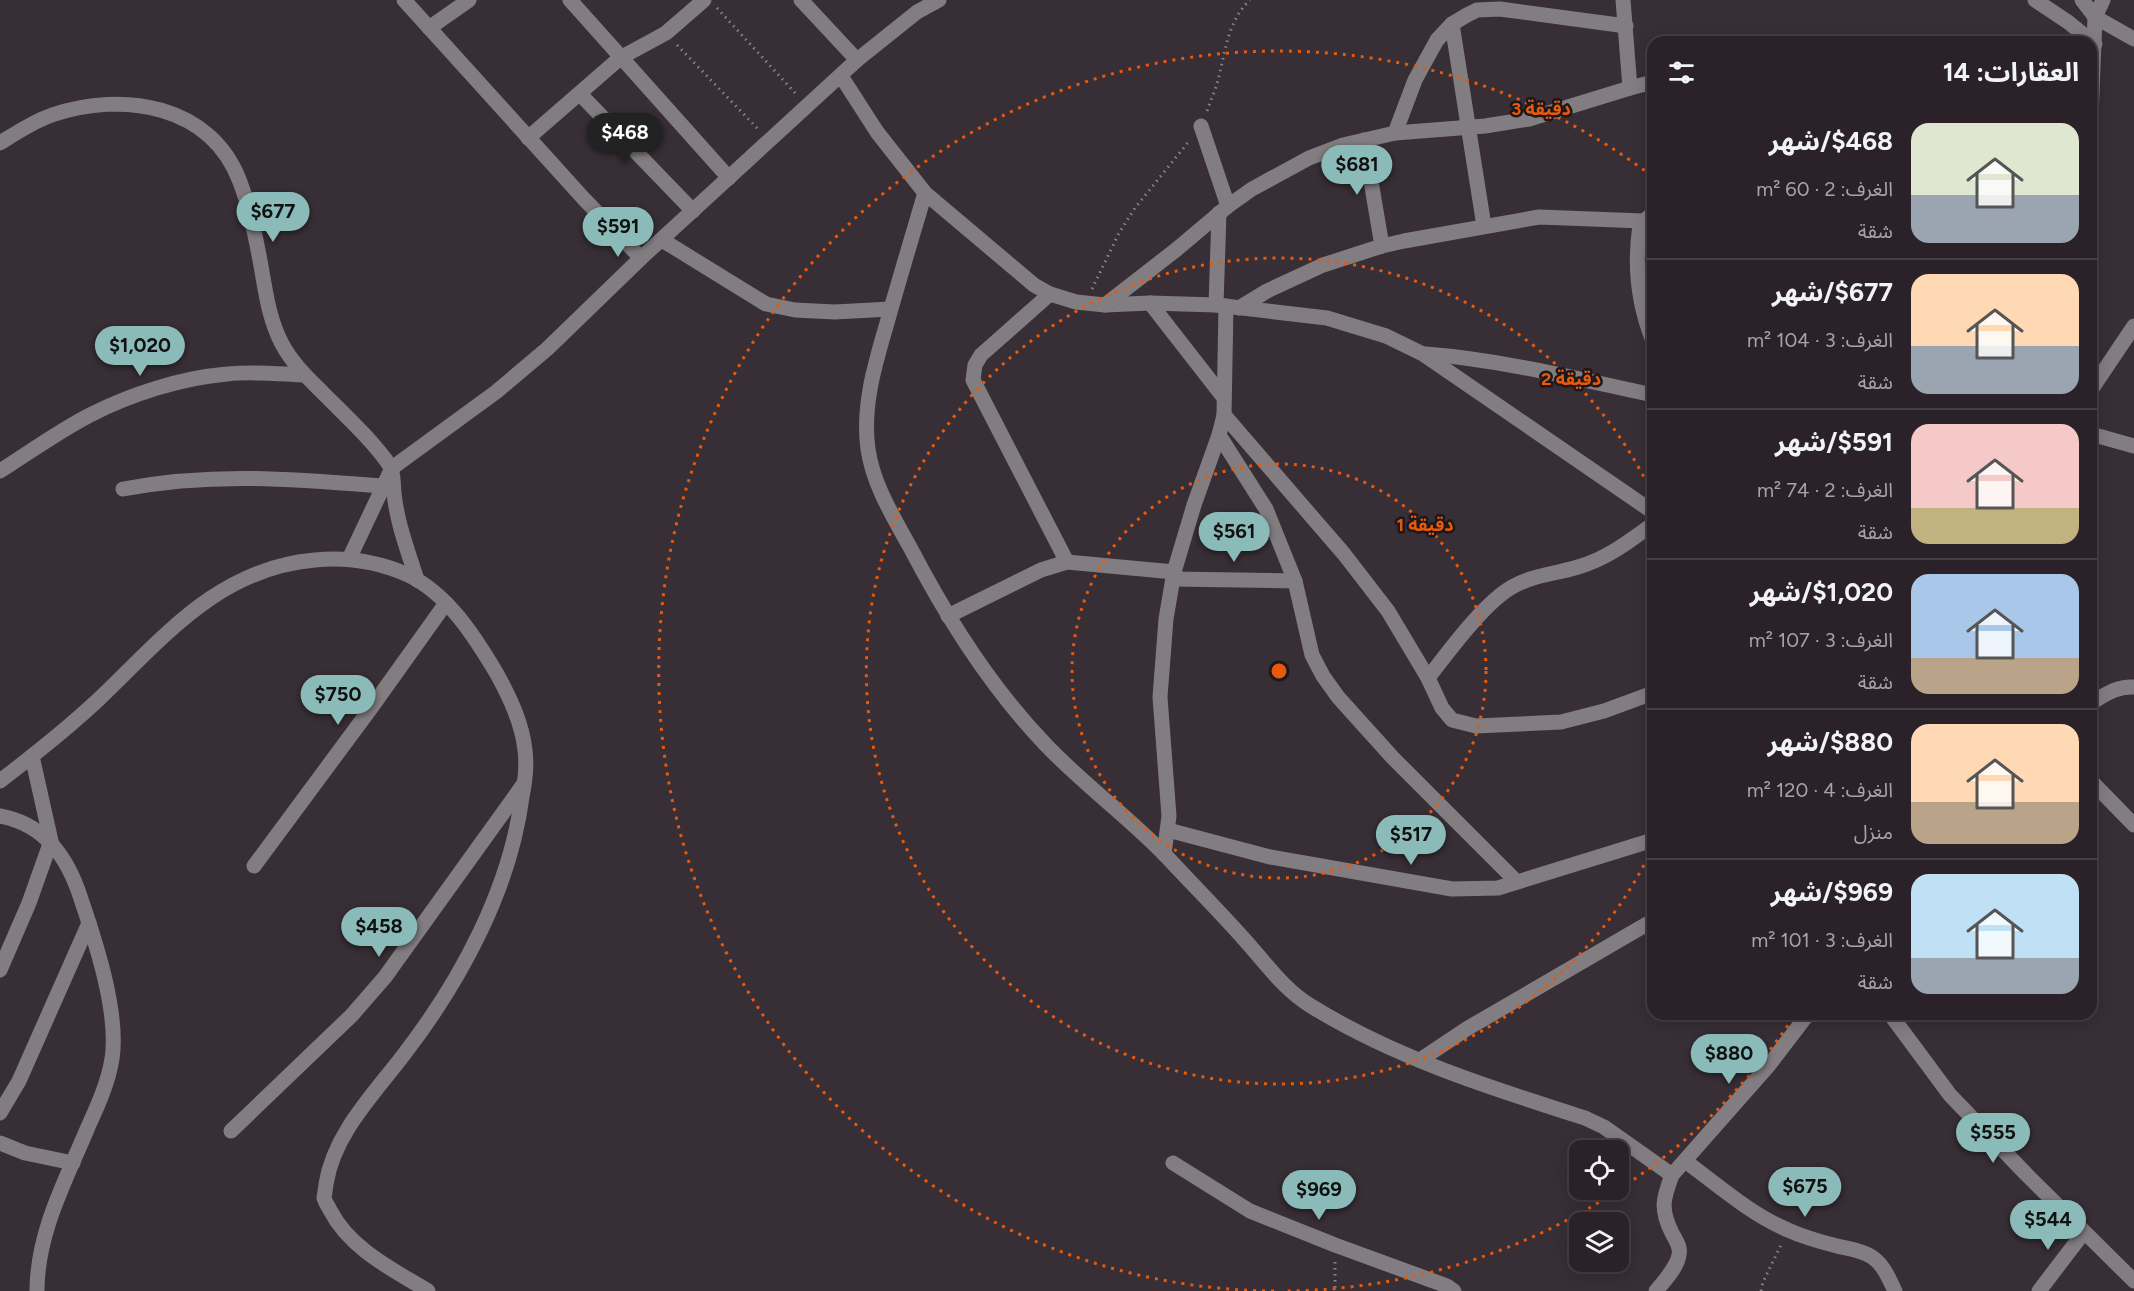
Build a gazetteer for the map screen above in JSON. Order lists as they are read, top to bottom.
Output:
{
  "page": {
    "heading": "العقارات: 14",
    "list": [
      {
        "name": "$468/شهر",
        "note": "الغرف: 2 · 60 m² · شقة"
      },
      {
        "name": "$677/شهر",
        "note": "الغرف: 3 · 104 m² · شقة"
      },
      {
        "name": "$591/شهر",
        "note": "الغرف: 2 · 74 m² · شقة"
      },
      {
        "name": "$1,020/شهر",
        "note": "الغرف: 3 · 107 m² · شقة"
      },
      {
        "name": "$880/شهر",
        "note": "الغرف: 4 · 120 m² · منزل"
      },
      {
        "name": "$969/شهر",
        "note": "الغرف: 3 · 101 m² · شقة"
      }
    ],
    "price": [
      "$468",
      "$681",
      "$677",
      "$591",
      "$1,020",
      "$561",
      "$750",
      "$517",
      "$458",
      "$880",
      "$555",
      "$675",
      "$969",
      "$544"
    ]
  },
  "rings": ["3 دقيقة", "2 دقيقة", "1 دقيقة"]
}
